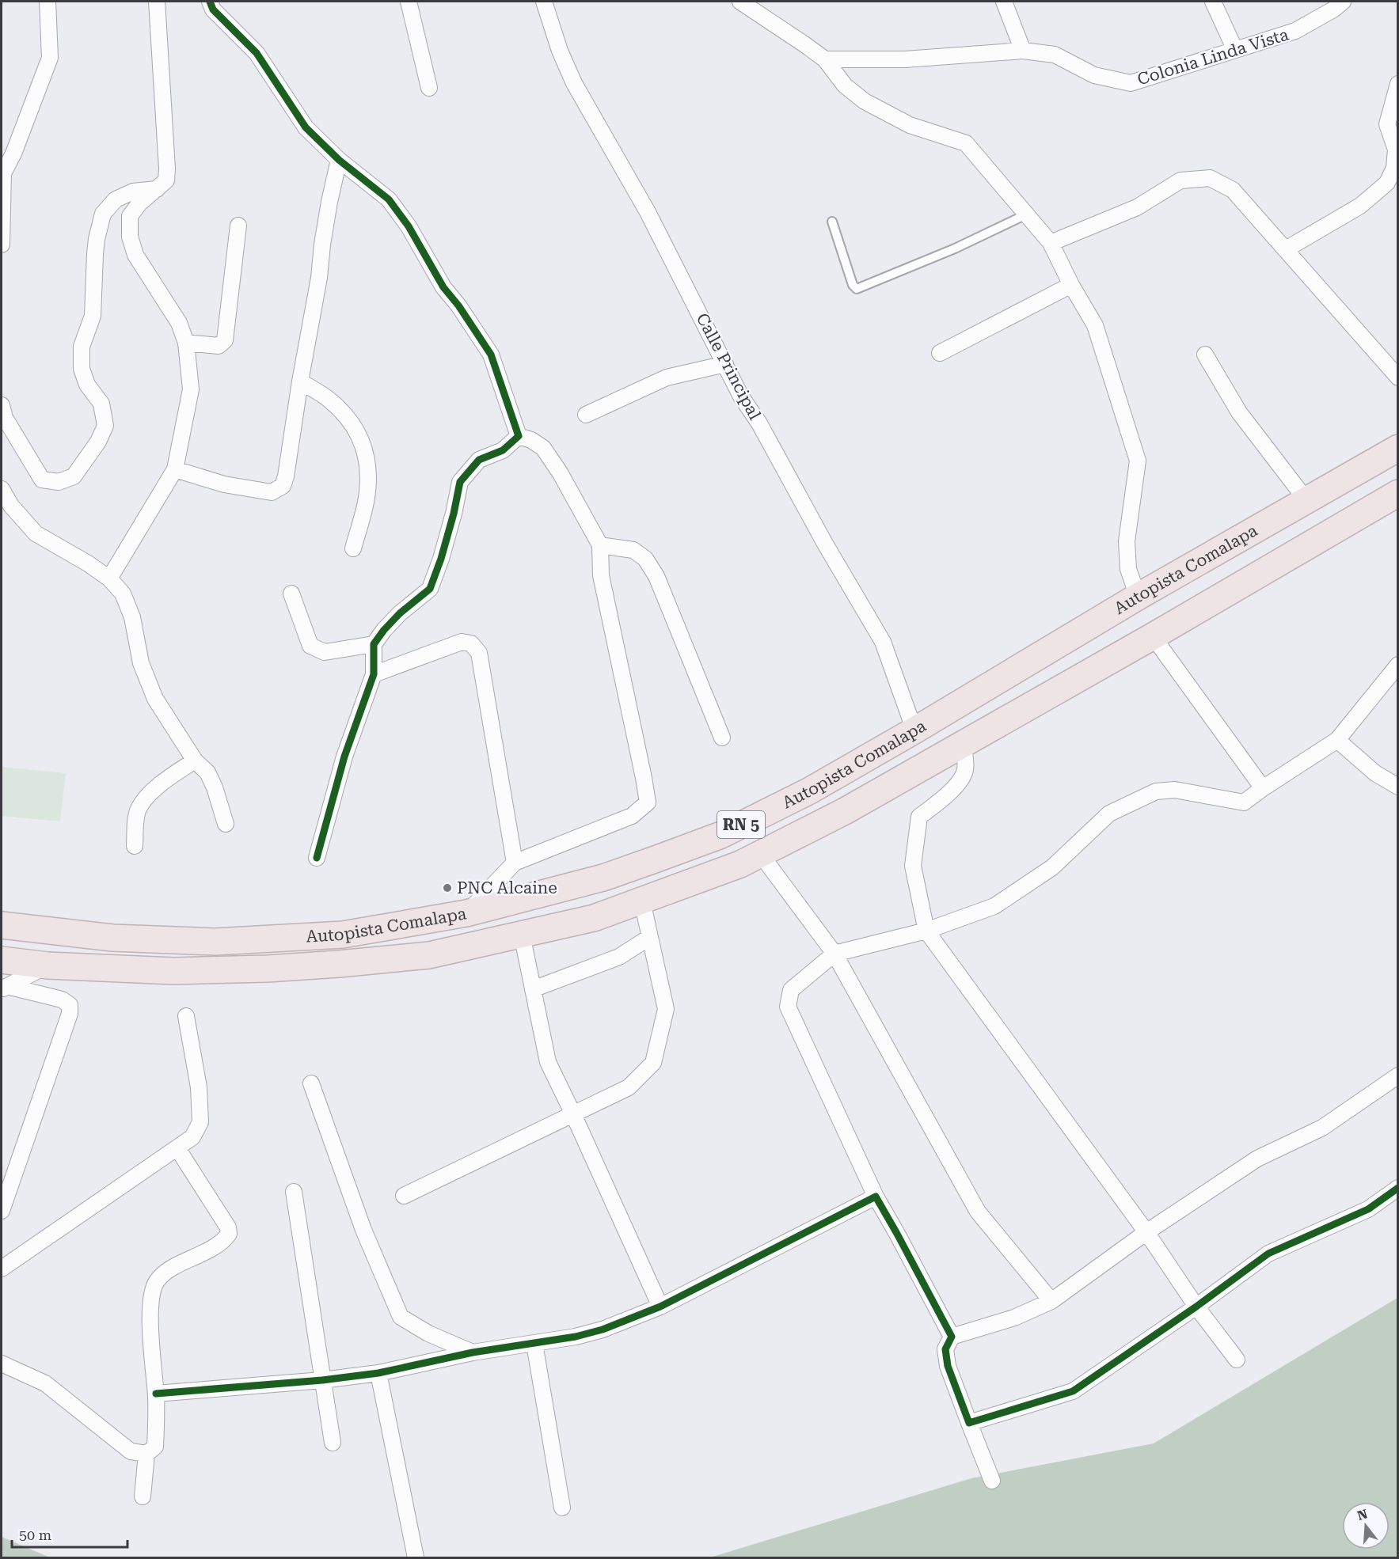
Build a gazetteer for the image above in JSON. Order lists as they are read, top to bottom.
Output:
{
  "streets": {
    "highway": ["Autopista Comalapa", "RN 5"],
    "street": ["Colonia Linda Vista", "Calle Principal"]
  },
  "crossings": [
    ["Calle Principal", "Autopista Comalapa"]
  ],
  "places": ["PNC Alcaine"],
  "scale_bar": "50 m",
  "north": "top"
}
